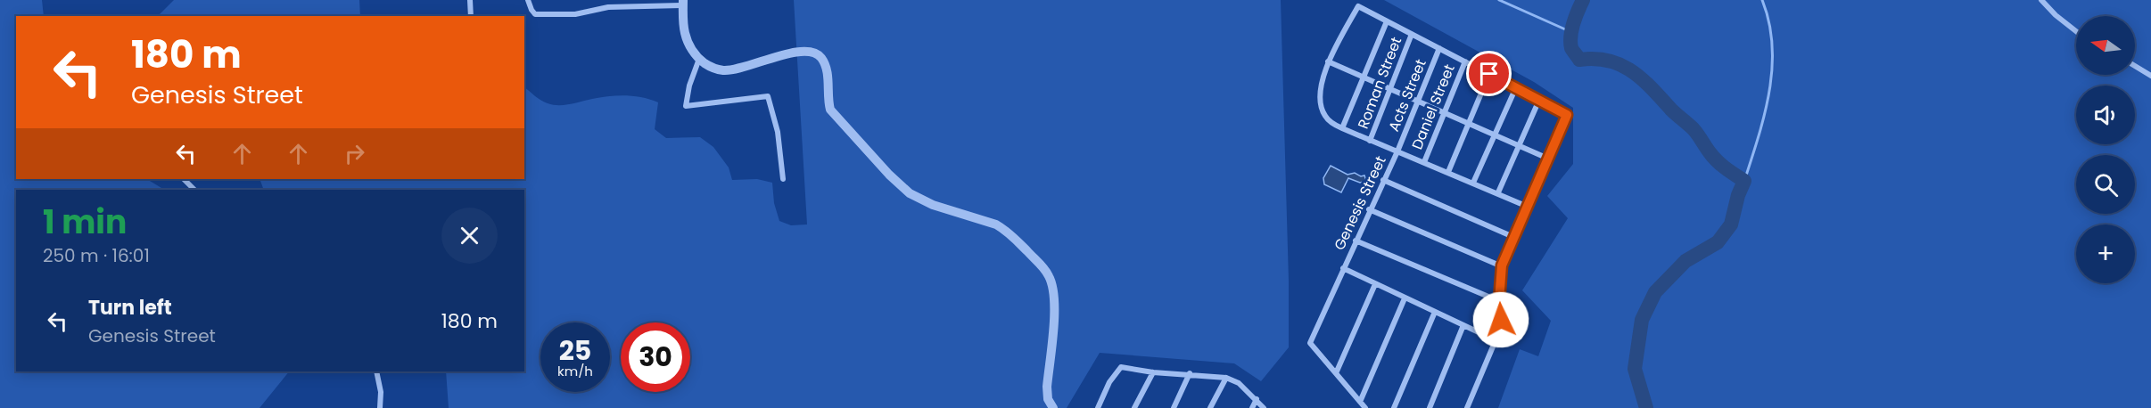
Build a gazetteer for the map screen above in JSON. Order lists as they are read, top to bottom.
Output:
{
  "streets": {
    "street": [
      "Roman Street",
      "Acts Street",
      "Daniel Street",
      "Genesis Street"
    ]
  },
  "crossings": [
    ["Roman Street", "Genesis Street"],
    ["Acts Street", "Genesis Street"],
    ["Daniel Street", "Genesis Street"]
  ],
  "north": "left",
  "page": {
    "map_buttons": "+",
    "turn": ["180 m", "Genesis Street"],
    "heading": ["1 min", "250 m · 16:01"],
    "list": [
      {
        "name": "Turn left",
        "note": "Genesis Street",
        "value": "180 m"
      }
    ],
    "speed": "25 km/h",
    "limit": "30"
  }
}
